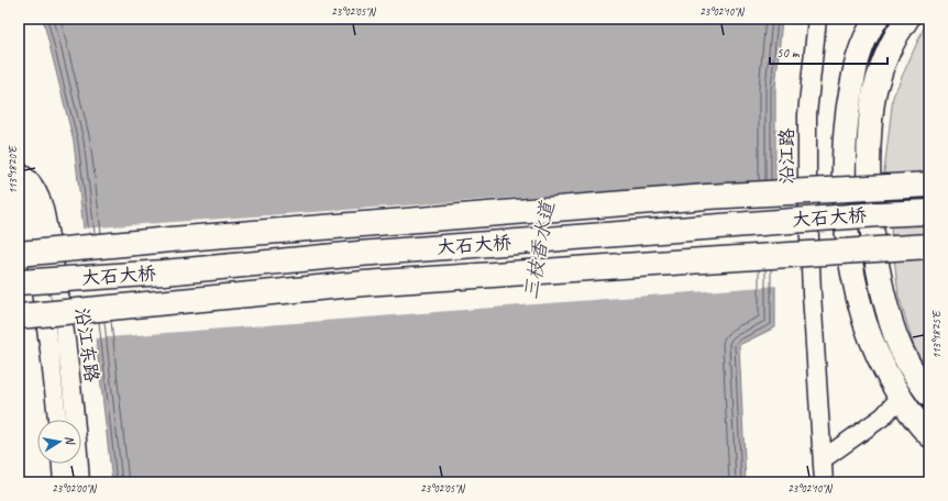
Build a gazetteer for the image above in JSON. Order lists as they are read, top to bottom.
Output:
{
  "streets": {
    "highway": ["大石大桥"],
    "street": ["沿江路", "沿江东路"]
  },
  "water": ["三枝香水道"],
  "scale_bar": "50 m",
  "north": "right",
  "coordinates": [
    "23°02'05\"N",
    "23°02'10\"N",
    "113°18'20\"E",
    "113°18'25\"E",
    "23°02'00\"N"
  ]
}
